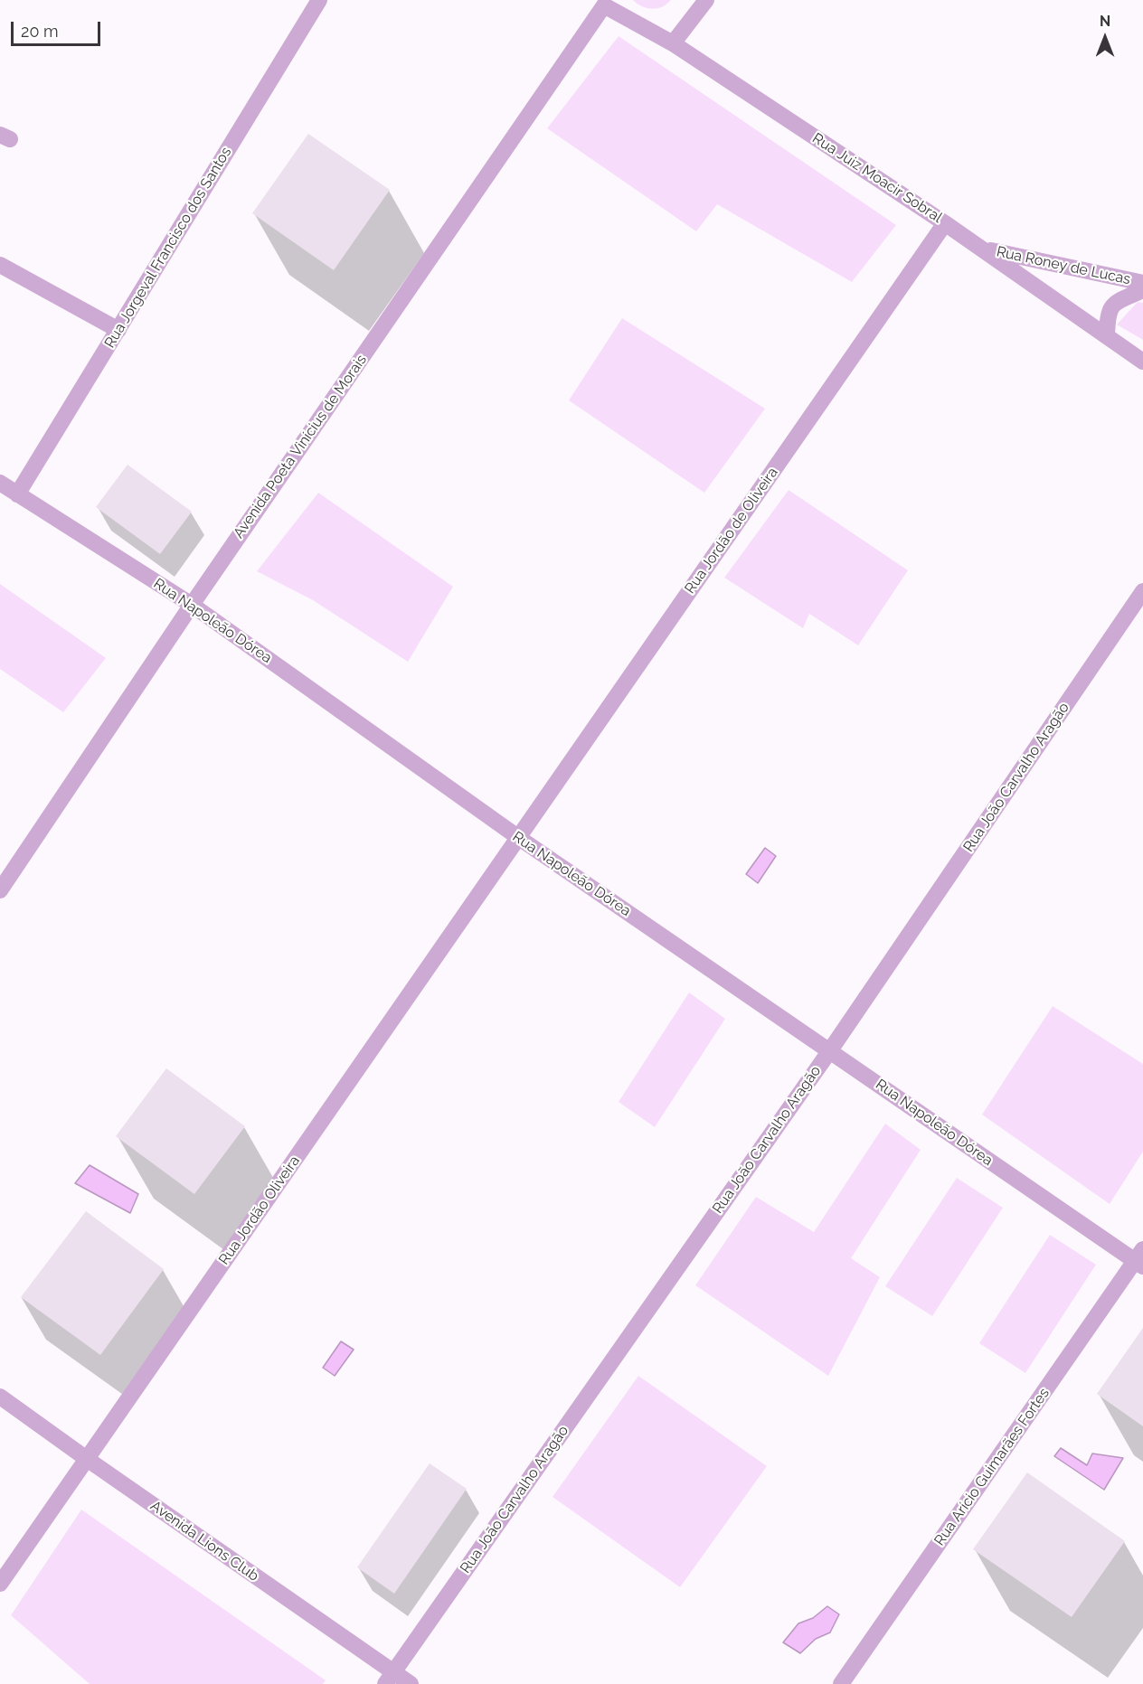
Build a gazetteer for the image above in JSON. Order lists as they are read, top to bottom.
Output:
{
  "streets": {
    "street": [
      "Rua Juiz Moacir Sobral",
      "Rua Jorgeval Francisco dos Santos",
      "Rua Roney de Lucas",
      "Avenida Poeta Vinícius de Morais",
      "Rua Jordão de Oliveira",
      "Rua Napoleão Dórea",
      "Rua João Carvalho Aragão",
      "Rua Jordão Oliveira",
      "Rua Arício Guimarães Fortes",
      "Avenida Lions Club"
    ]
  },
  "crossings": [
    ["Rua Juiz Moacir Sobral", "Rua Roney de Lucas"],
    ["Rua Juiz Moacir Sobral", "Avenida Poeta Vinícius de Morais"],
    ["Rua Juiz Moacir Sobral", "Rua Jordão de Oliveira"],
    ["Rua Jorgeval Francisco dos Santos", "Rua Napoleão Dórea"],
    ["Avenida Poeta Vinícius de Morais", "Rua Napoleão Dórea"],
    ["Rua Jordão de Oliveira", "Rua Napoleão Dórea"],
    ["Rua Jordão de Oliveira", "Rua Jordão Oliveira"],
    ["Rua Napoleão Dórea", "Rua João Carvalho Aragão"],
    ["Rua Napoleão Dórea", "Rua Jordão Oliveira"],
    ["Rua Napoleão Dórea", "Rua Arício Guimarães Fortes"],
    ["Rua João Carvalho Aragão", "Avenida Lions Club"],
    ["Rua Jordão Oliveira", "Avenida Lions Club"]
  ],
  "scale_bar": "20 m",
  "north": "top"
}
